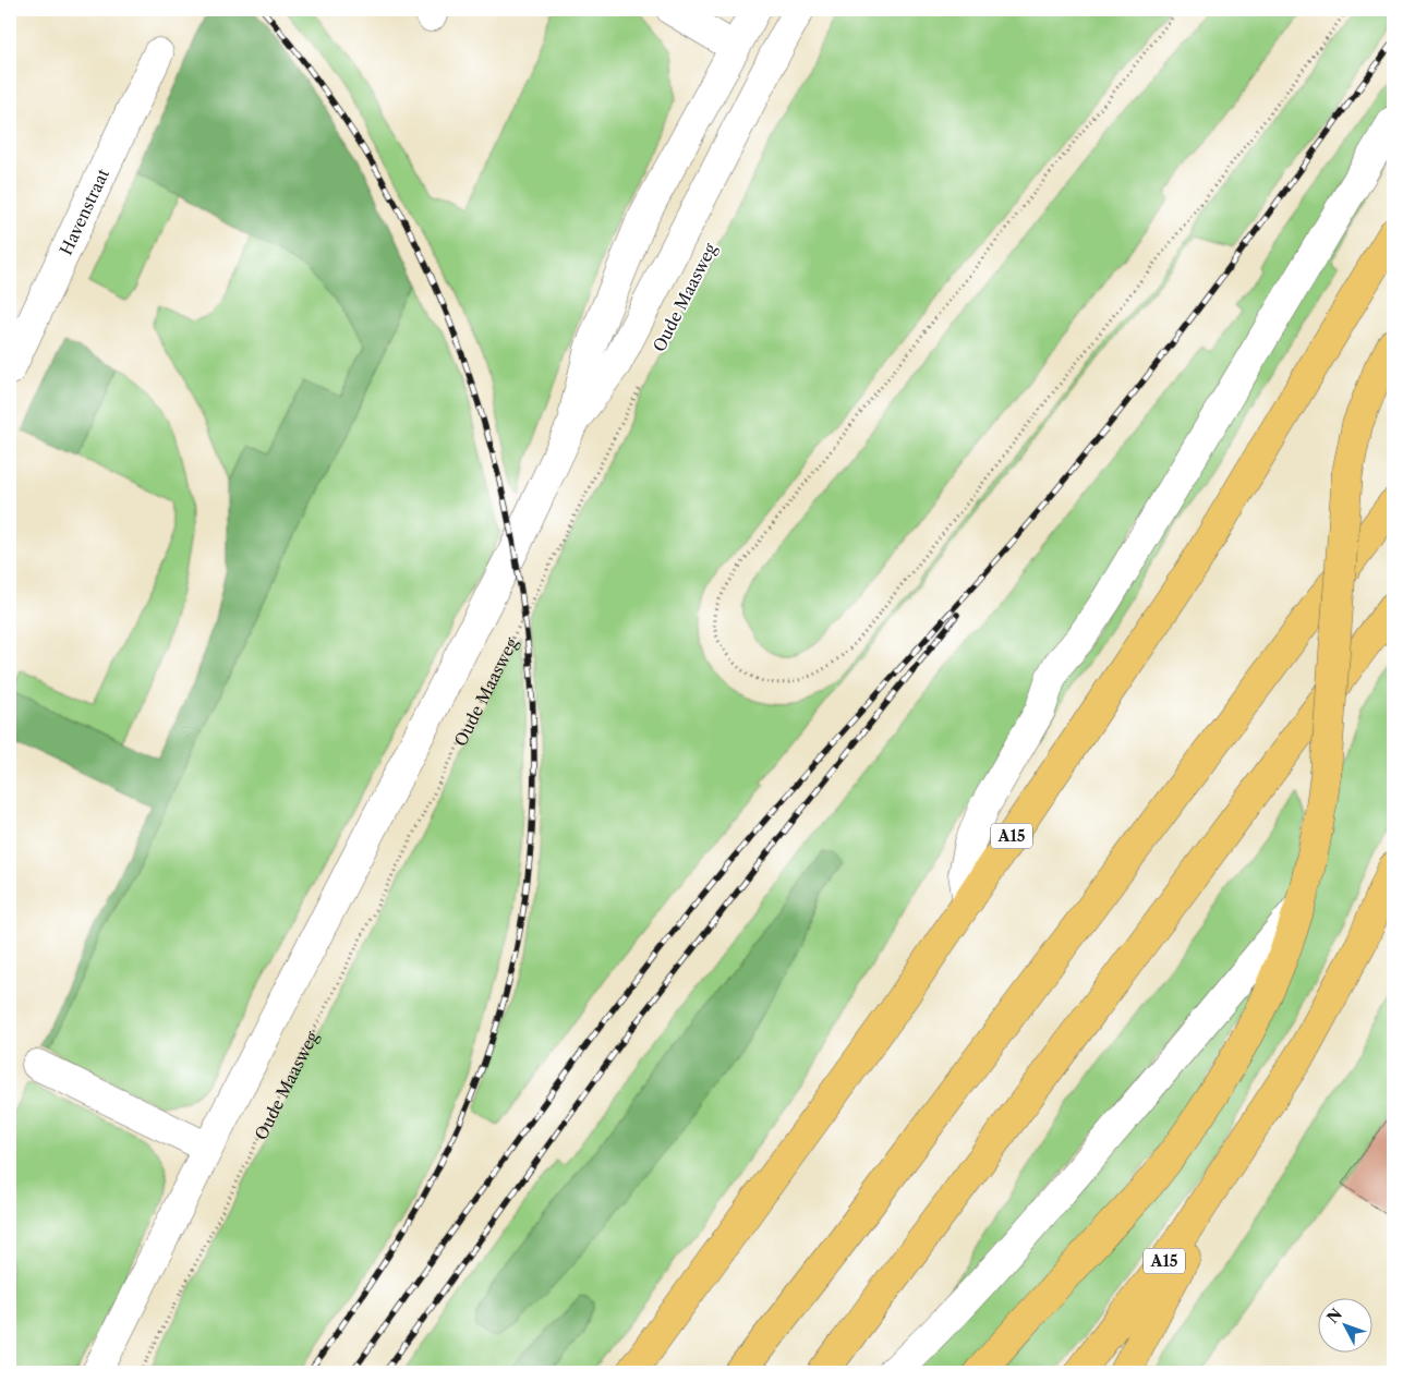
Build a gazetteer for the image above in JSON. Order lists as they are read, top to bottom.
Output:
{
  "streets": {
    "highway": ["A15"],
    "street": ["Havenstraat", "Oude Maasweg"]
  },
  "north": "top left"
}
